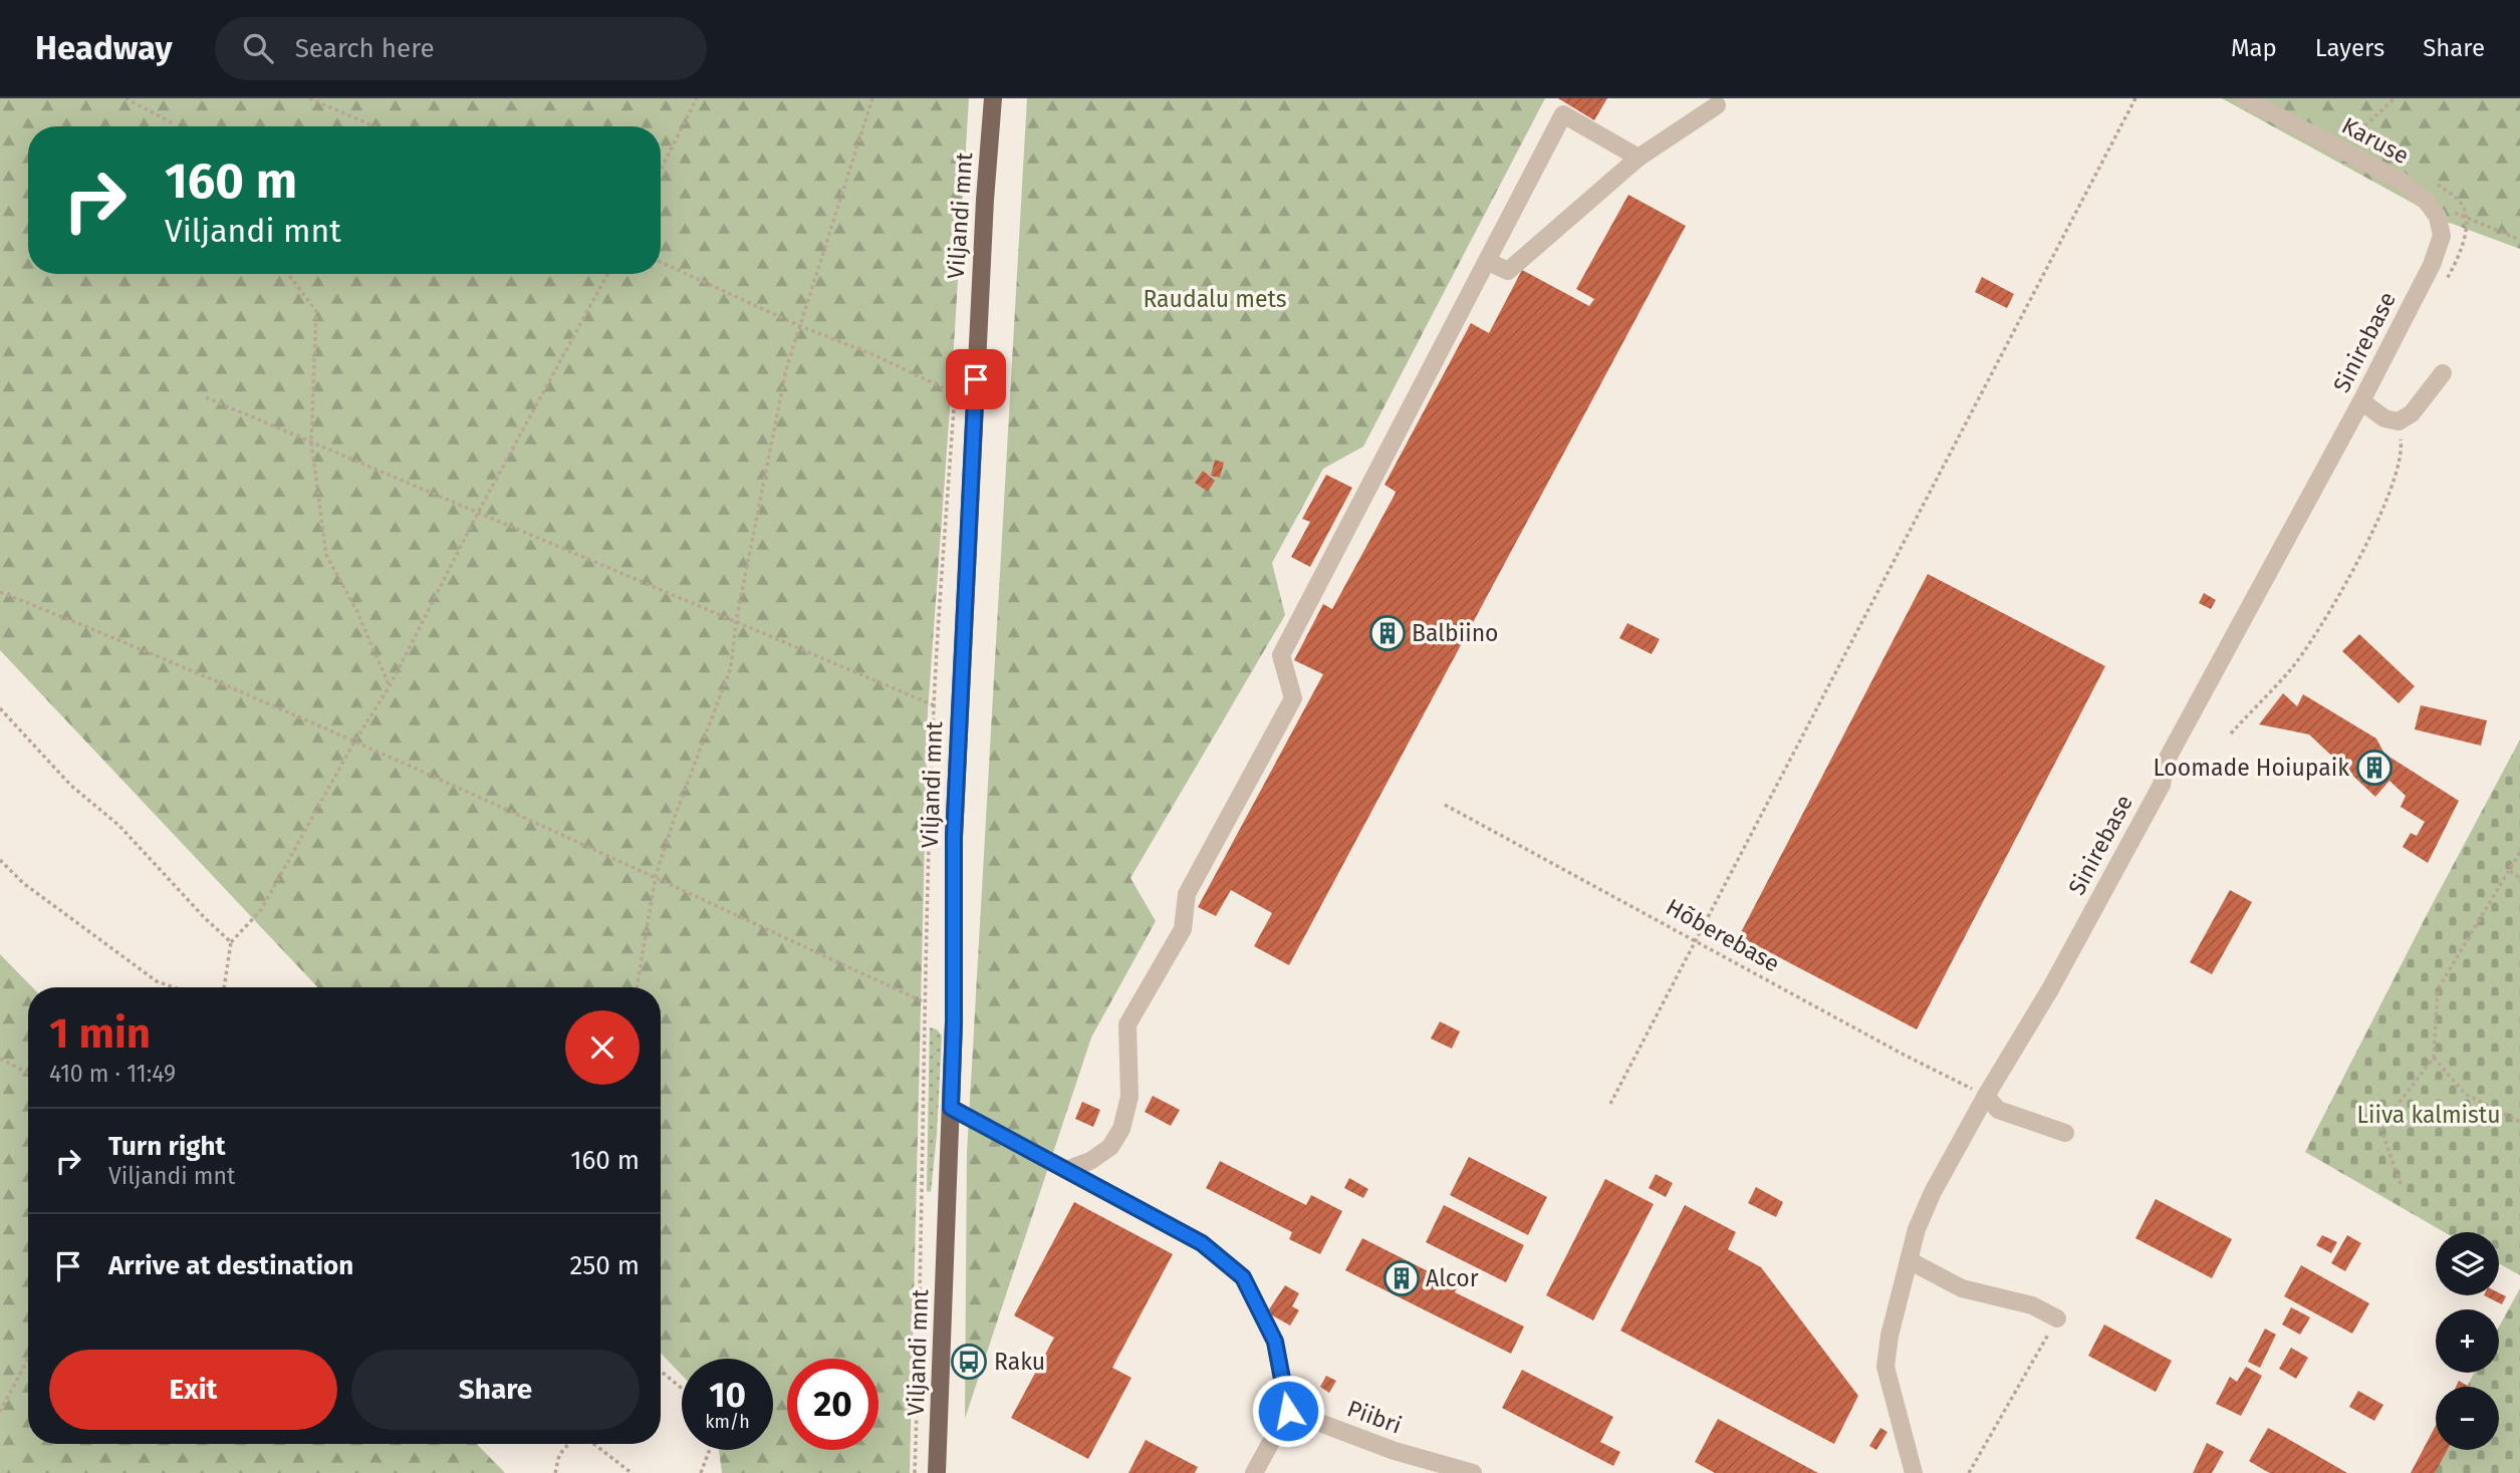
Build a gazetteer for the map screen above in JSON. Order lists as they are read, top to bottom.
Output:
{
  "streets": {
    "main road": ["Viljandi mnt"],
    "street": ["Karuse", "Sinirebase", "Piibri"],
    "path": ["Hõberebase"]
  },
  "crossings": [
    ["Karuse", "Sinirebase"],
    ["Sinirebase", "Hõberebase"]
  ],
  "parks": ["Raudalu mets", "Liiva kalmistu"],
  "places": {
    "building": ["Balbiino", "Loomade Hoiupaik", "Alcor"],
    "bus stop": ["Raku"]
  },
  "page": {
    "header": "Headway",
    "search": "Search here",
    "nav": ["Map", "Layers", "Share"],
    "turn": ["160 m", "Viljandi mnt"],
    "heading": ["1 min", "410 m · 11:49"],
    "list": [
      {
        "name": "Turn right",
        "note": "Viljandi mnt",
        "value": "160 m"
      },
      {
        "name": "Arrive at destination",
        "value": "250 m"
      }
    ],
    "map_buttons": ["+", "−"],
    "buttons": ["Exit", "Share"],
    "speed": "10 km/h",
    "limit": "20"
  }
}
